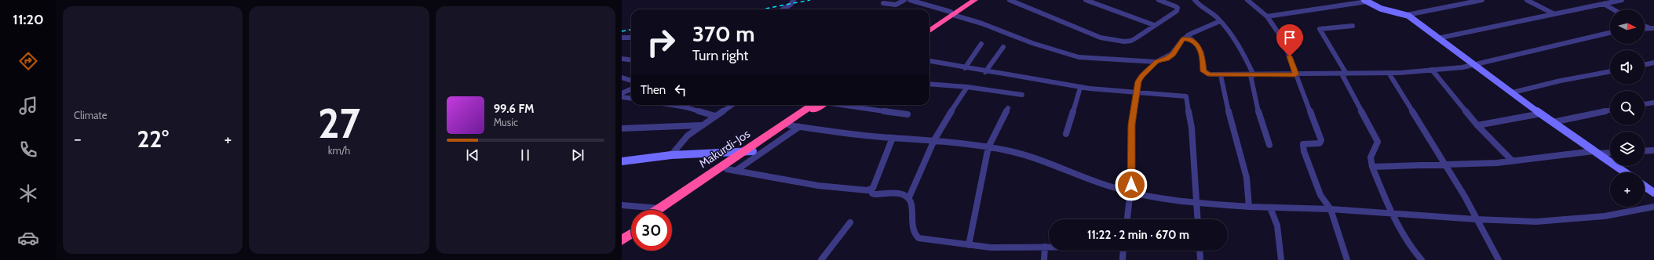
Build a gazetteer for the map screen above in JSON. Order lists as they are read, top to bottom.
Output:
{
  "streets": {
    "highway": ["Makurdi-Jos"]
  },
  "north": "right",
  "page": {
    "tabs": "11:20",
    "tile": [
      "Climate",
      ["27", "km/h"]
    ],
    "map_buttons": "+",
    "turn": ["370 m", "Turn right"],
    "then": "Then",
    "song": ["99.6 FM", "Music"],
    "heat": ["−", "22°", "+"],
    "limit": "30",
    "trip": "11:22 · 2 min · 670 m"
  }
}
